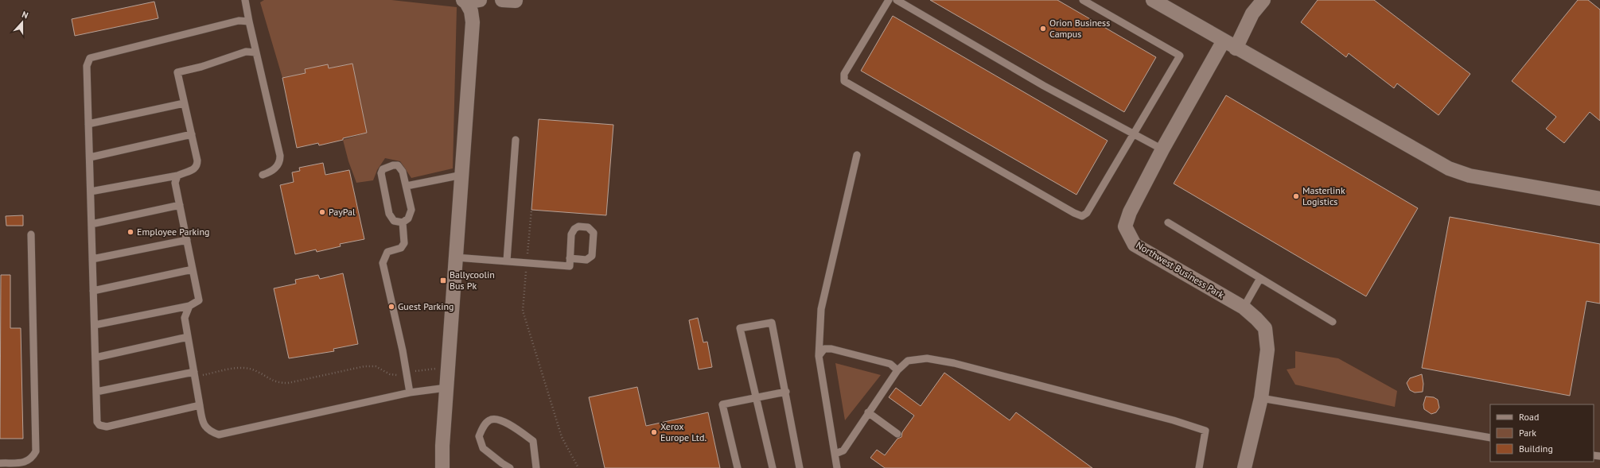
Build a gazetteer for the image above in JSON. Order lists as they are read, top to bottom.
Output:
{
  "streets": {
    "street": ["Northwest Business Park"]
  },
  "places": {
    "other": [
      "Orion Business Campus",
      "Masterlink Logistics",
      "PayPal",
      "Employee Parking",
      "Guest Parking",
      "Xerox Europe Ltd."
    ],
    "transit": ["Ballycoolin Bus Pk"]
  },
  "legend": ["Road", "Park", "Building"],
  "north": "top"
}
